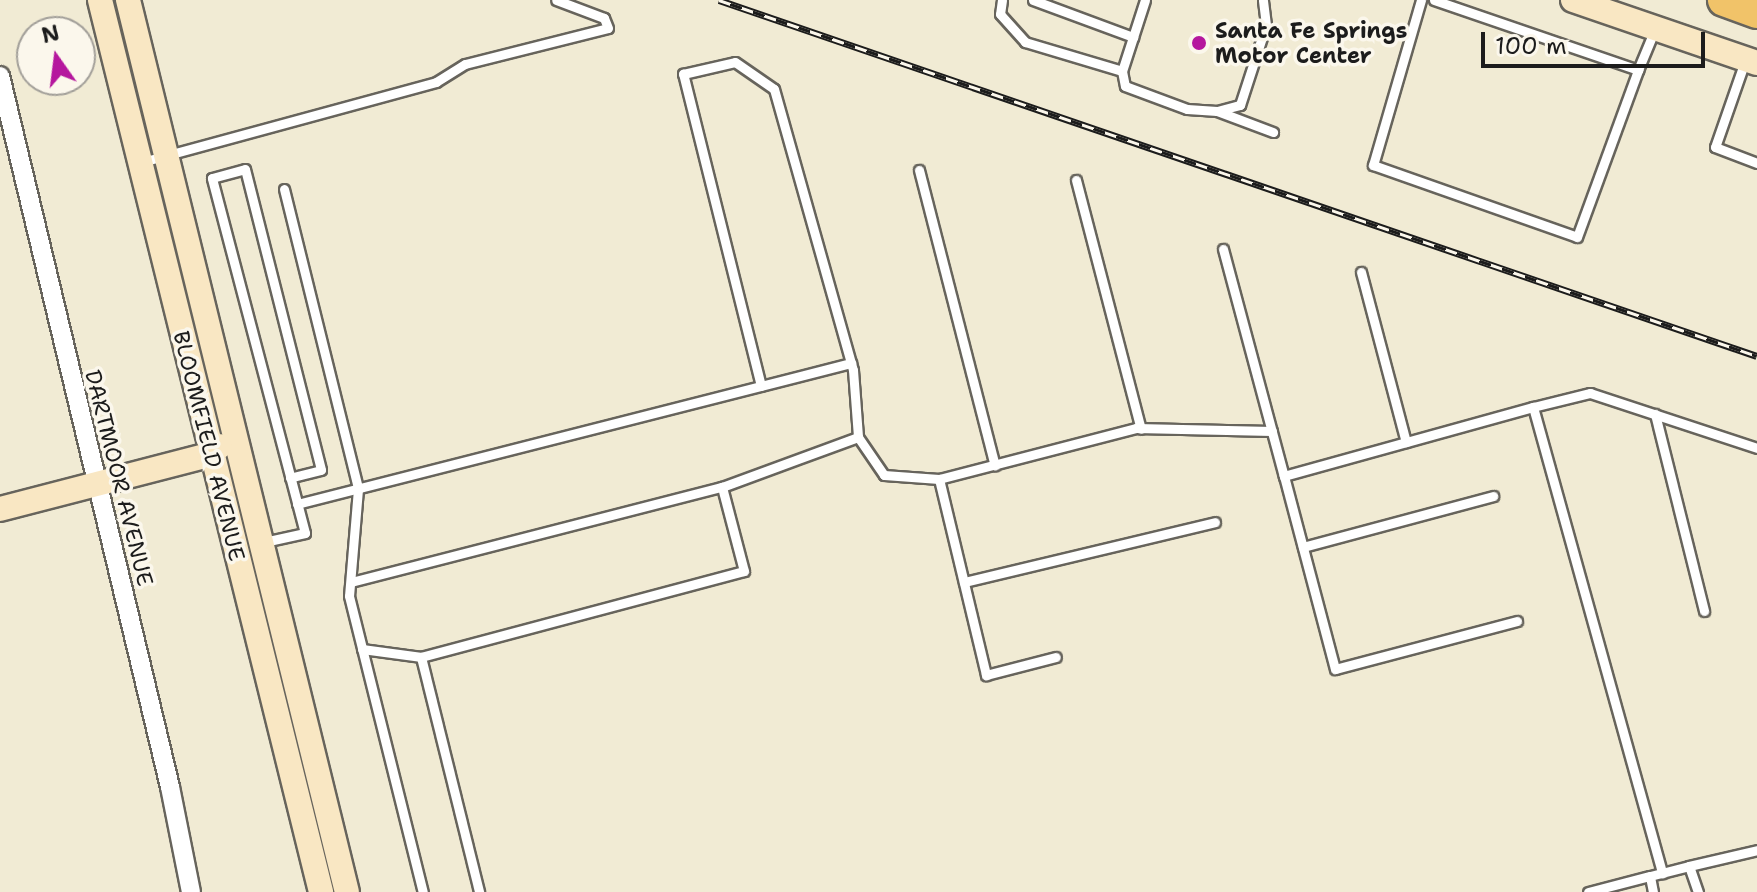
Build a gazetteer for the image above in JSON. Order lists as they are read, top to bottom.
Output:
{
  "streets": {
    "main road": ["BLOOMFIELD AVENUE"],
    "street": ["DARTMOOR AVENUE"]
  },
  "places": ["Santa Fe Springs Motor Center"],
  "scale_bar": "100 m",
  "north": "top"
}
